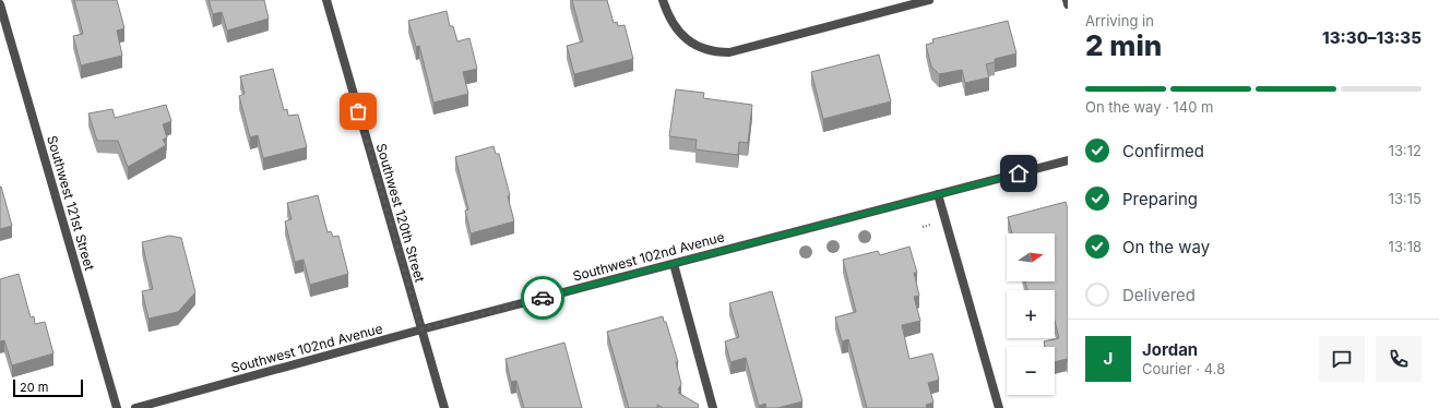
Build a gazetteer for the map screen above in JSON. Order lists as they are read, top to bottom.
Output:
{
  "streets": {
    "street": ["Southwest 121st Street", "Southwest 120th Street", "Southwest 102nd Avenue"]
  },
  "crossings": [
    ["Southwest 120th Street", "Southwest 102nd Avenue"]
  ],
  "scale_bar": "20 m",
  "north": "right",
  "page": {
    "heading": ["2 min", "Arriving in", "13:30–13:35"],
    "panel": ["Jordan", "Courier · 4.8"],
    "bar": "On the way · 140 m",
    "list": [
      ["Confirmed", "13:12"],
      ["Preparing", "13:15"],
      ["On the way", "13:18"],
      "Delivered"
    ],
    "map_buttons": ["+", "−"],
    "round": "J",
    "scale": "20 m"
  }
}
